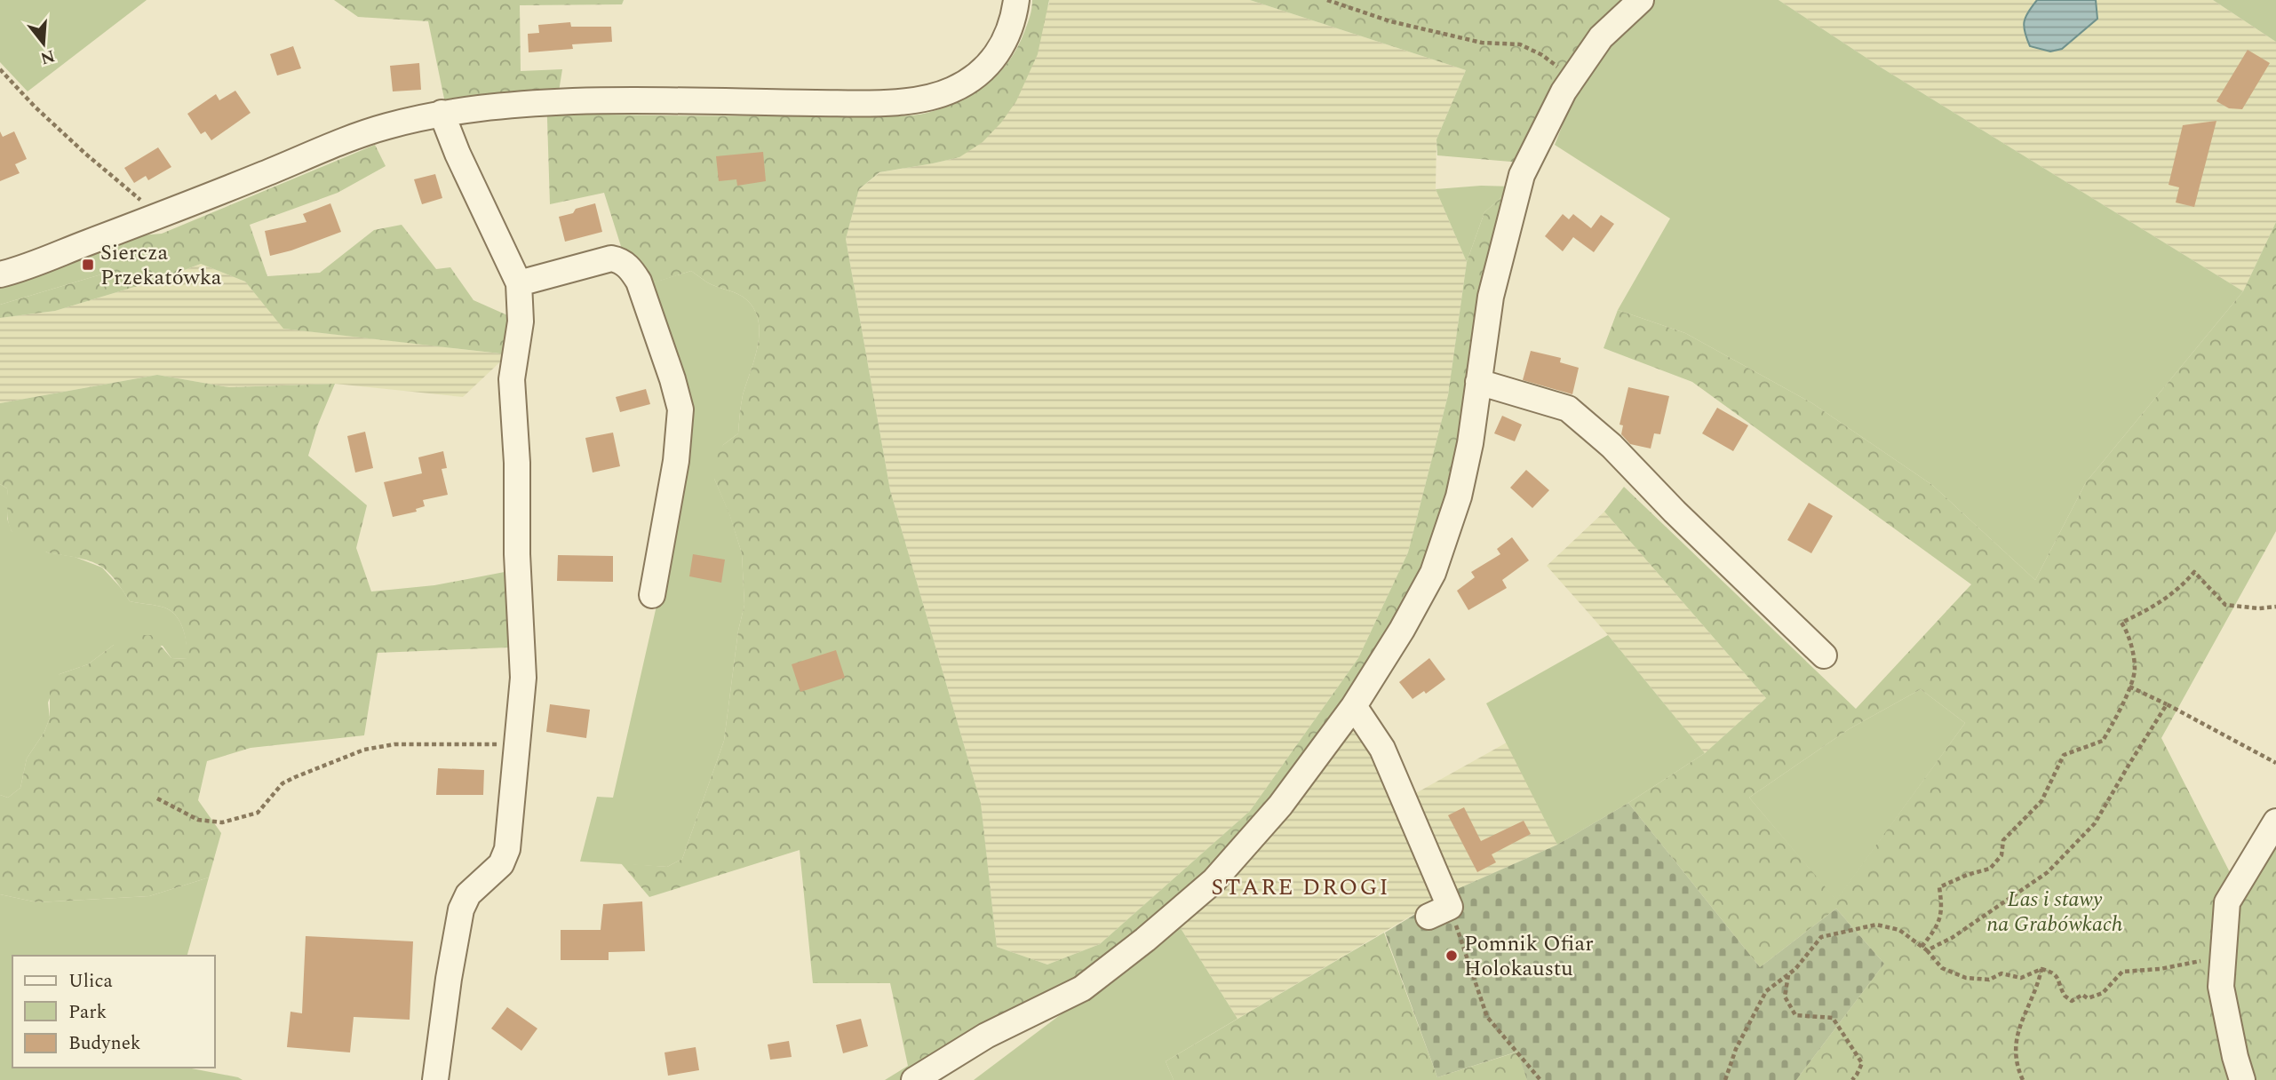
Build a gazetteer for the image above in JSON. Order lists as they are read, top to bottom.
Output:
{
  "districts": ["STARE DROGI"],
  "parks": ["Las i stawy na Grabówkach"],
  "places": {
    "transit": ["Siercza Przekatówka"],
    "other": ["Pomnik Ofiar Holokaustu"]
  },
  "legend": ["Ulica", "Park", "Budynek"],
  "north": "bottom"
}
